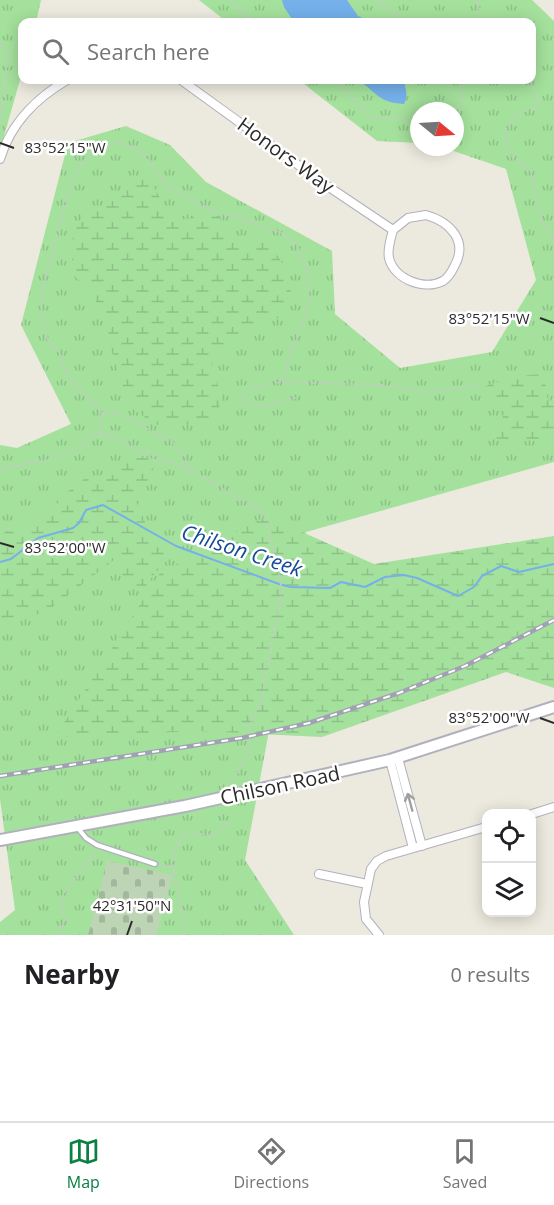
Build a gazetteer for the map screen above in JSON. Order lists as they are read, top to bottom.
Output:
{
  "streets": {
    "main road": ["Chilson Road"],
    "street": ["Honors Way"]
  },
  "water": ["Chilson Creek"],
  "north": "right",
  "page": {
    "search": "Search here",
    "heading": ["Nearby", "0 results"],
    "nav": ["Map", "Directions", "Saved"]
  },
  "coordinates": ["83°52'15\"W", "83°52'00\"W", "42°31'50\"N"]
}
